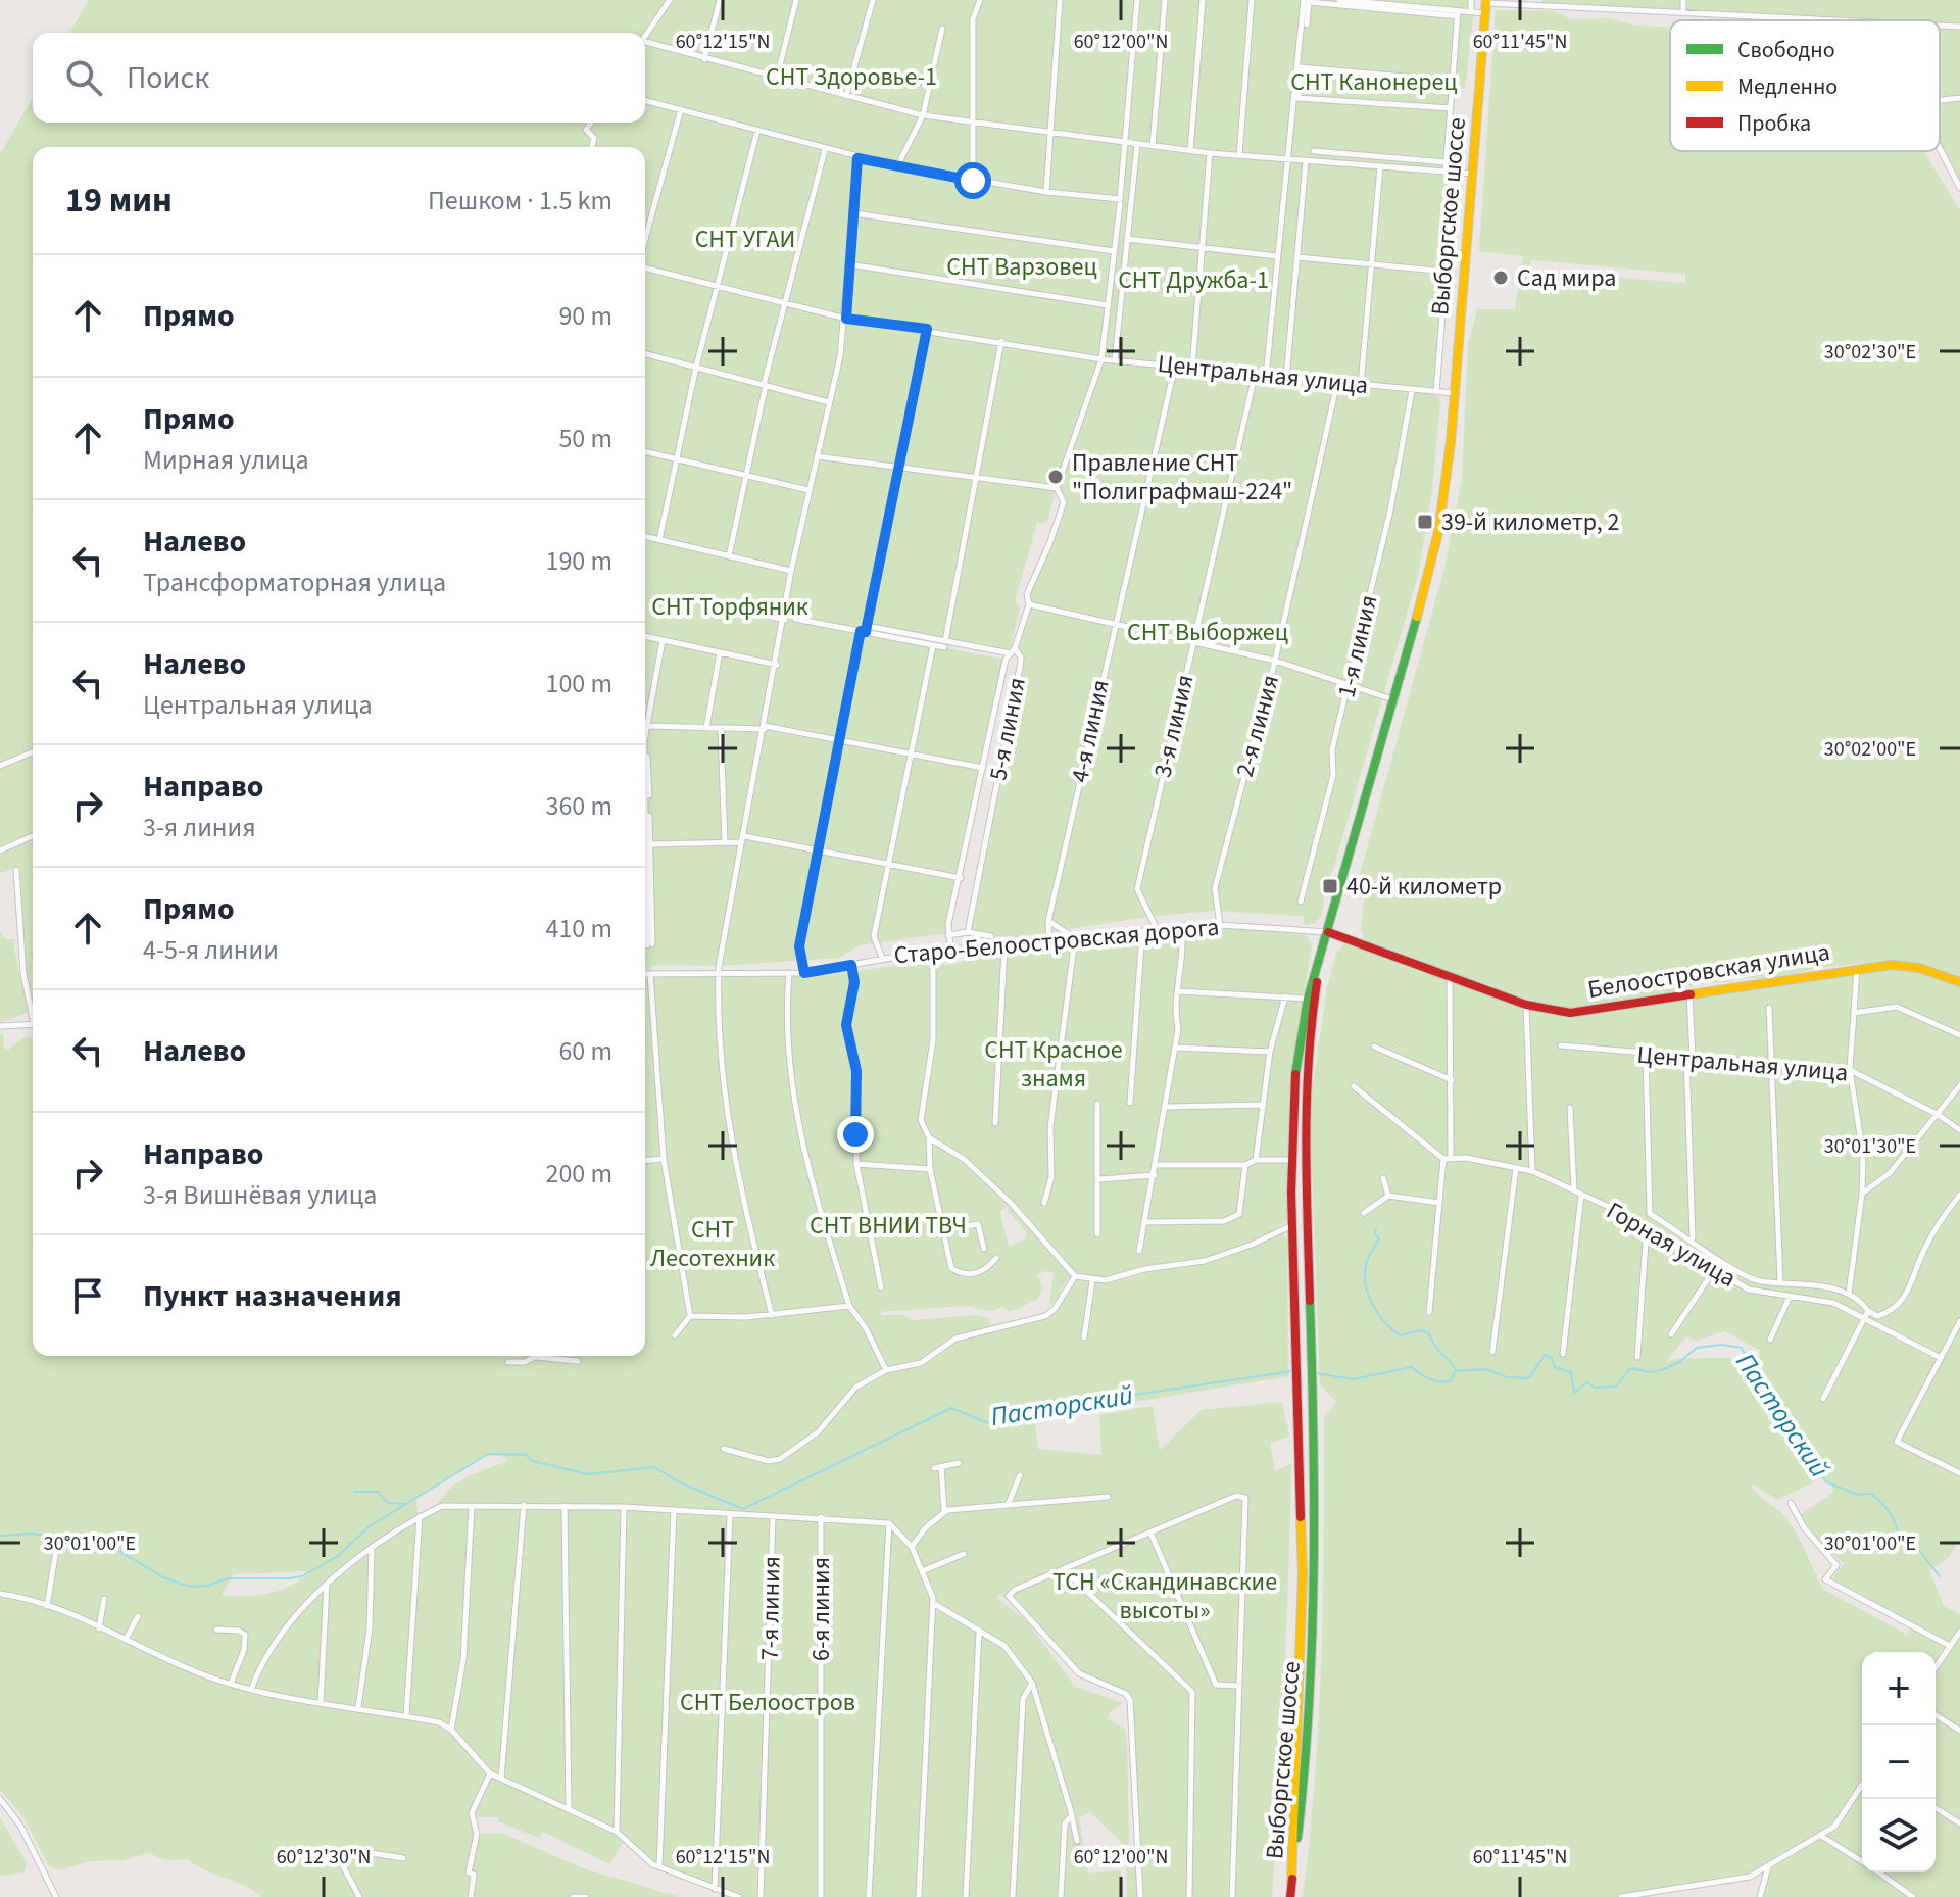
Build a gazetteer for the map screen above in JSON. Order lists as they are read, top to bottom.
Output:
{
  "streets": {
    "main road": ["Выборгское шоссе", "Белоостровская улица"],
    "street": [
      "Центральная улица",
      "1-я линия",
      "3-я линия",
      "2-я линия",
      "5-я линия",
      "4-я линия",
      "Старо-Белоостровская дорога",
      "Горная улица",
      "7-я линия",
      "6-я линия"
    ]
  },
  "crossings": [
    ["Выборгское шоссе", "Центральная улица"],
    ["Центральная улица", "1-я линия"],
    ["Центральная улица", "3-я линия"],
    ["Центральная улица", "2-я линия"],
    ["Центральная улица", "4-я линия"],
    ["3-я линия", "Старо-Белоостровская дорога"],
    ["2-я линия", "Старо-Белоостровская дорога"],
    ["4-я линия", "Старо-Белоостровская дорога"],
    ["Старо-Белоостровская дорога", "Белоостровская улица"]
  ],
  "water": ["Пасторский"],
  "parks": [
    "СНТ Здоровье-1",
    "СНТ Канонерец",
    "СНТ УГАИ",
    "СНТ Варзовец",
    "СНТ Дружба-1",
    "СНТ Торфяник",
    "СНТ Выборжец",
    "СНТ Красное знамя",
    "СНТ ВНИИ ТВЧ",
    "СНТ Лесотехник",
    "ТСН «Скандинавские высоты»",
    "СНТ Белоостров"
  ],
  "places": {
    "other": ["Сад мира", "Правление СНТ \"Полиграфмаш-224\""],
    "transit": ["39-й километр, 2", "40-й километр"]
  },
  "legend": ["Свободно", "Медленно", "Пробка"],
  "page": {
    "search": "Поиск",
    "heading": ["19 мин", "Пешком · 1.5 km"],
    "list": [
      ["Прямо", "90 m"],
      ["Прямо", "Мирная улица", "50 m"],
      ["Налево", "Трансформаторная улица", "190 m"],
      ["Налево", "Центральная улица", "100 m"],
      ["Направо", "3-я линия", "360 m"],
      ["Прямо", "4-5-я линии", "410 m"],
      ["Налево", "60 m"],
      ["Направо", "3-я Вишнёвая улица", "200 m"],
      "Пункт назначения"
    ],
    "map_buttons": ["+", "−"]
  },
  "coordinates": [
    "60°12'15\"N",
    "60°12'00\"N",
    "60°11'45\"N",
    "30°02'30\"E",
    "30°02'00\"E",
    "30°01'30\"E",
    "30°01'00\"E",
    "60°12'30\"N"
  ]
}
